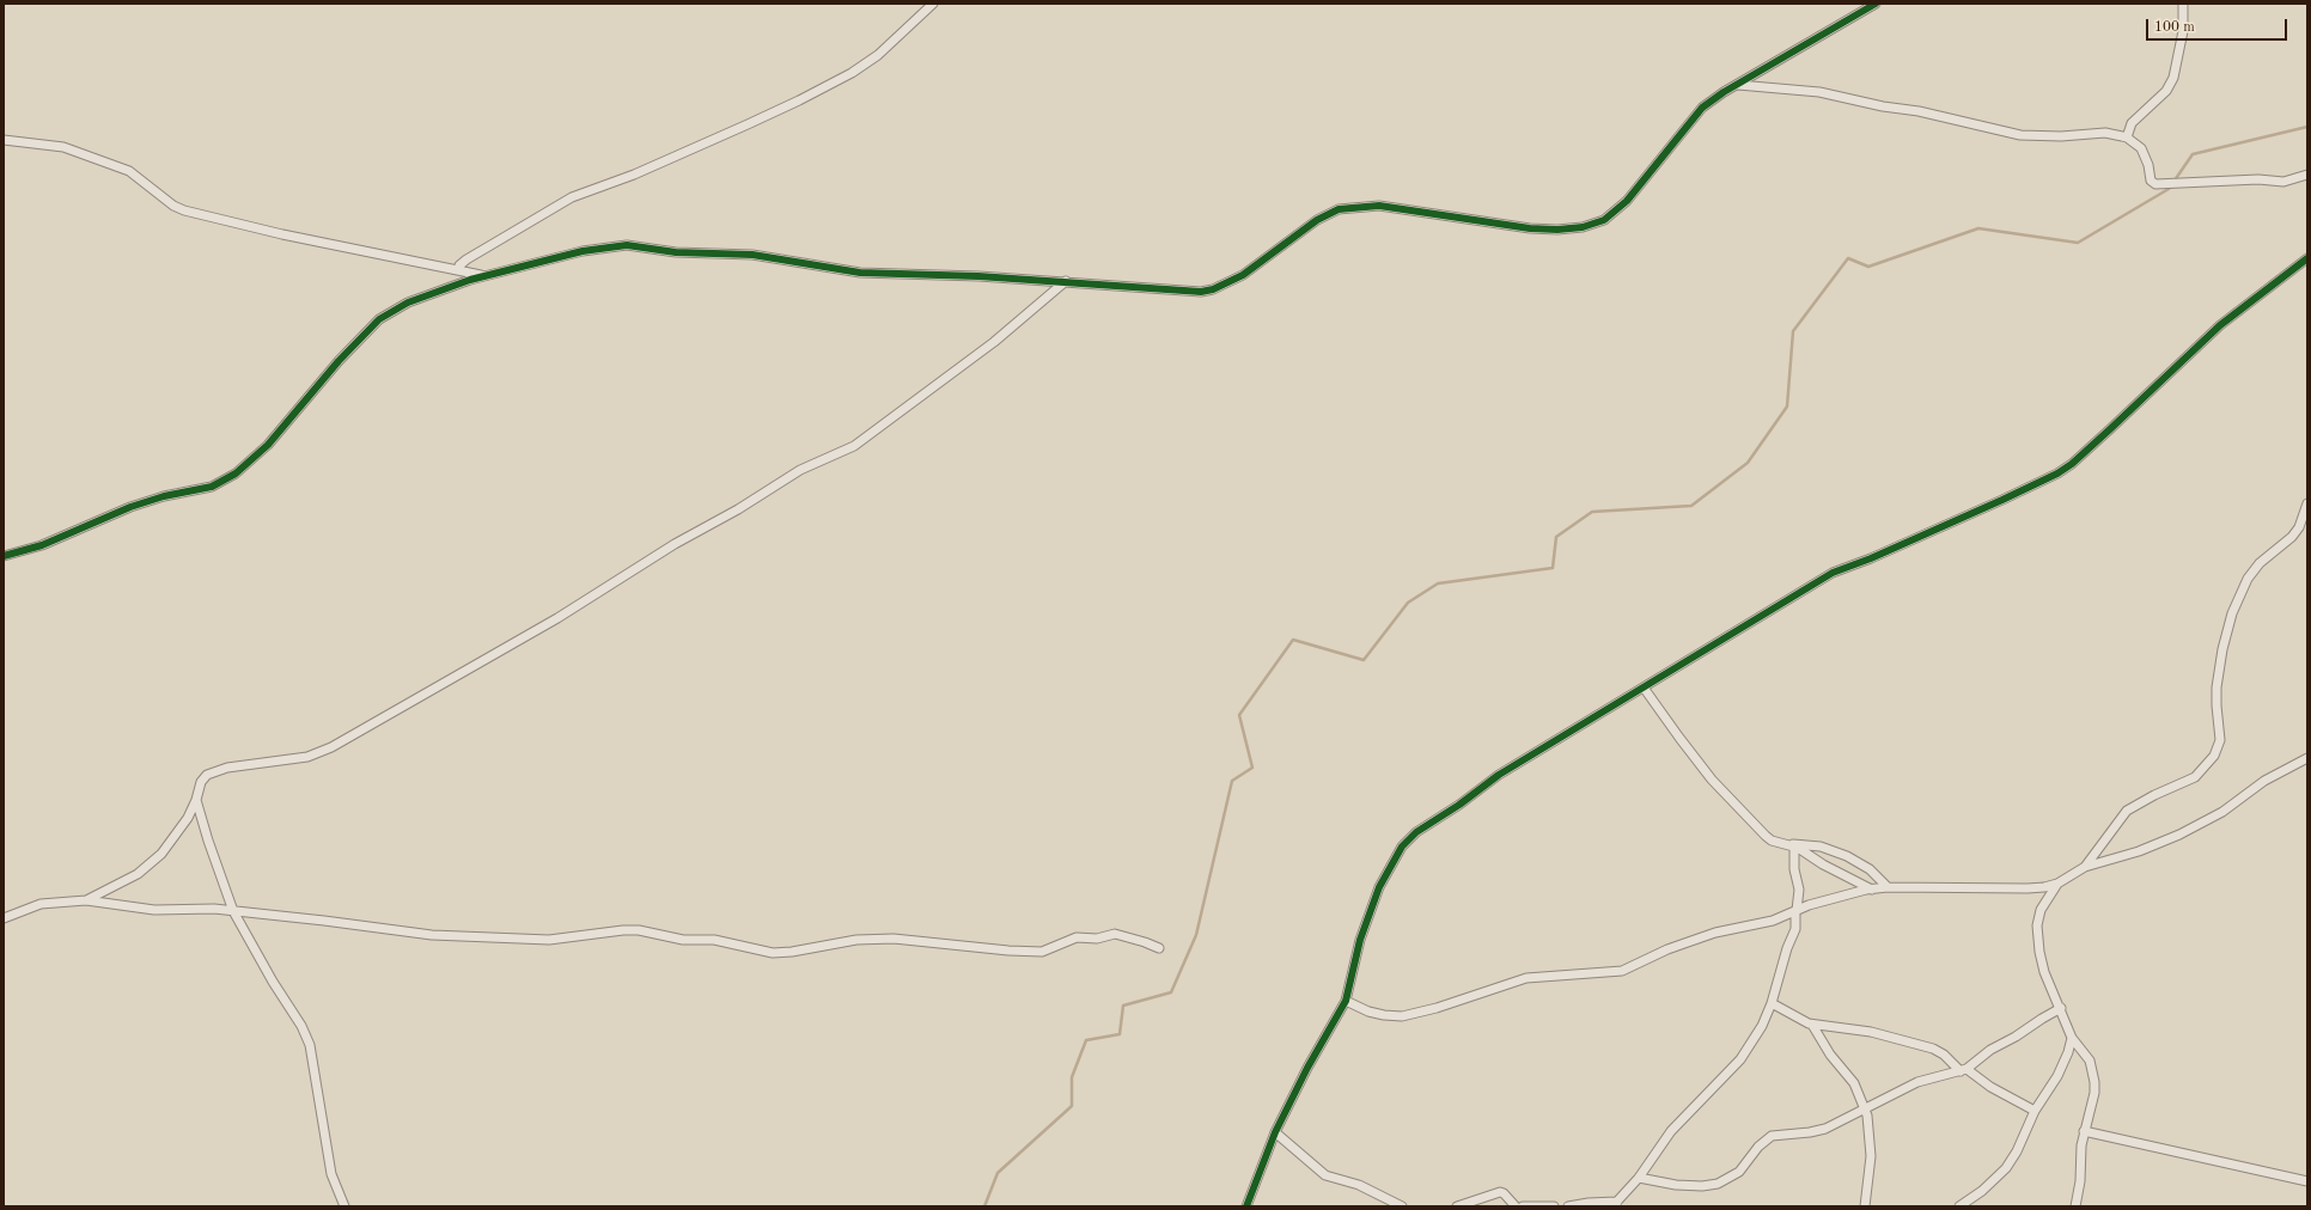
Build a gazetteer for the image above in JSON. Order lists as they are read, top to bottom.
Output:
{
  "scale_bar": "100 m"
}
